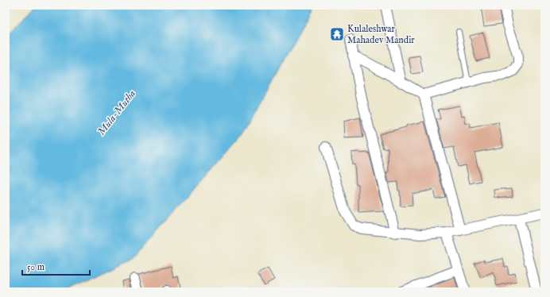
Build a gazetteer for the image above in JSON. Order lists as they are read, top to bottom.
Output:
{
  "water": ["Mula-Mutha"],
  "places": {
    "temple": ["Kulaleshwar Mahadev Mandir"]
  },
  "scale_bar": "50 m"
}
